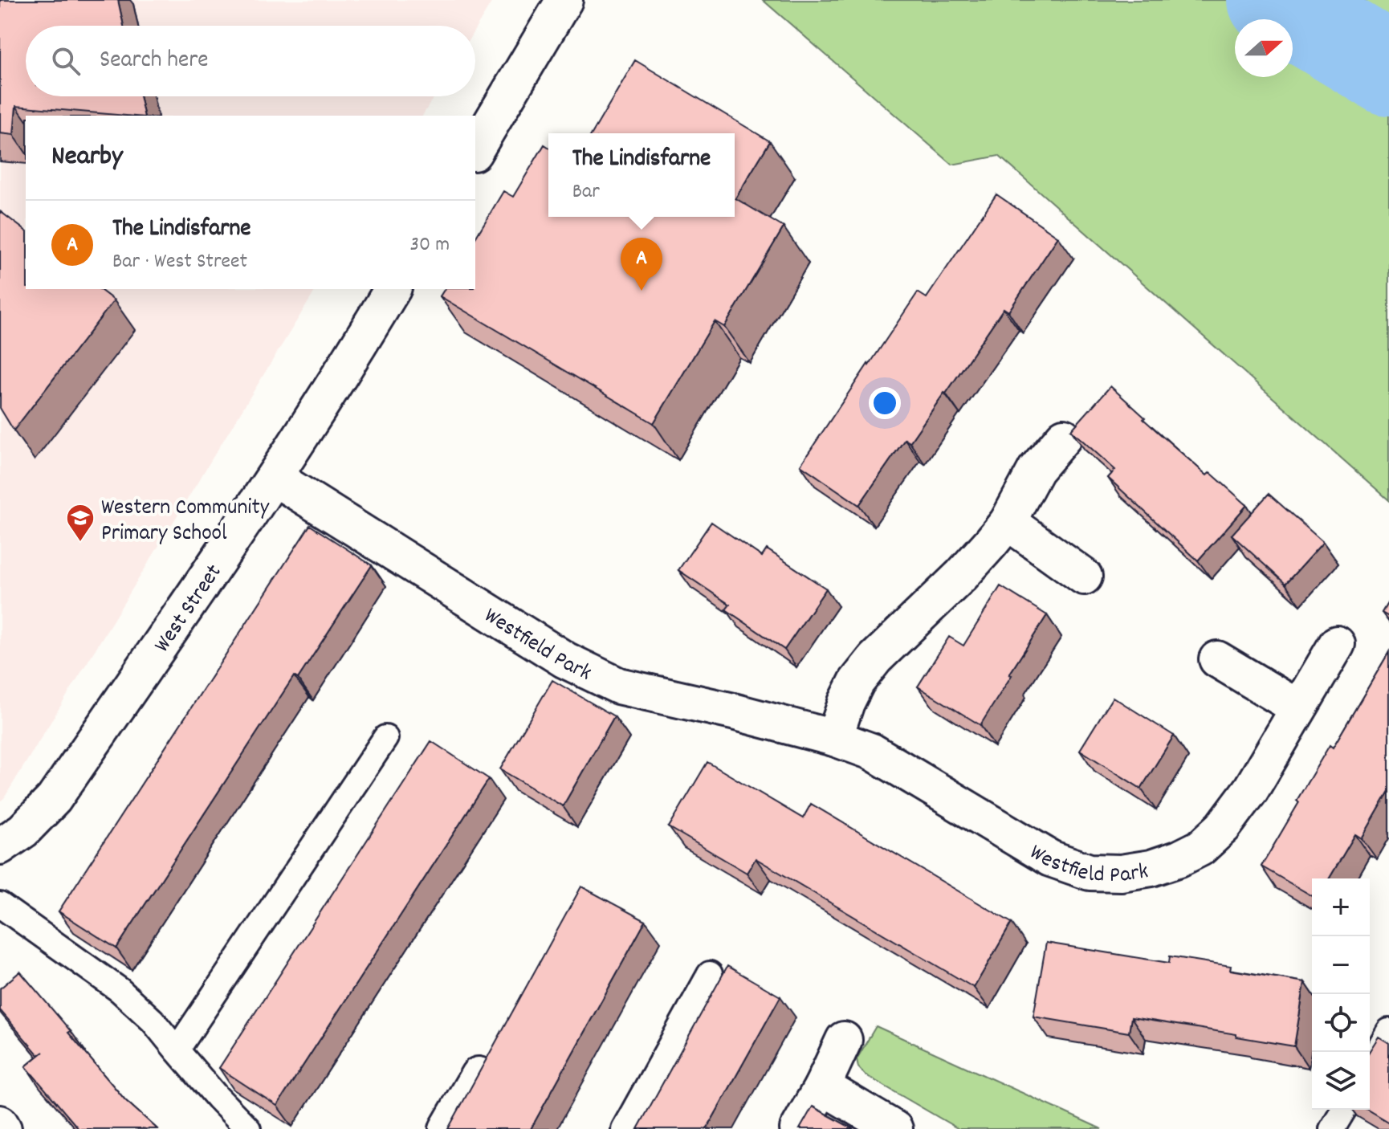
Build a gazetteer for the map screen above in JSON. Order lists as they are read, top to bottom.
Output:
{
  "streets": {
    "street": ["West Street", "Westfield Park"]
  },
  "crossings": [
    ["West Street", "Westfield Park"]
  ],
  "places": {
    "school or university": ["Western Community Primary School"]
  },
  "north": "right",
  "page": {
    "search": "Search here",
    "heading": "Nearby",
    "popup": ["The Lindisfarne", "Bar"],
    "list": [
      {
        "mark": "A",
        "name": "The Lindisfarne",
        "note": "Bar · West Street",
        "value": "30 m"
      }
    ],
    "pins": "A",
    "map_buttons": ["+", "−"]
  }
}
